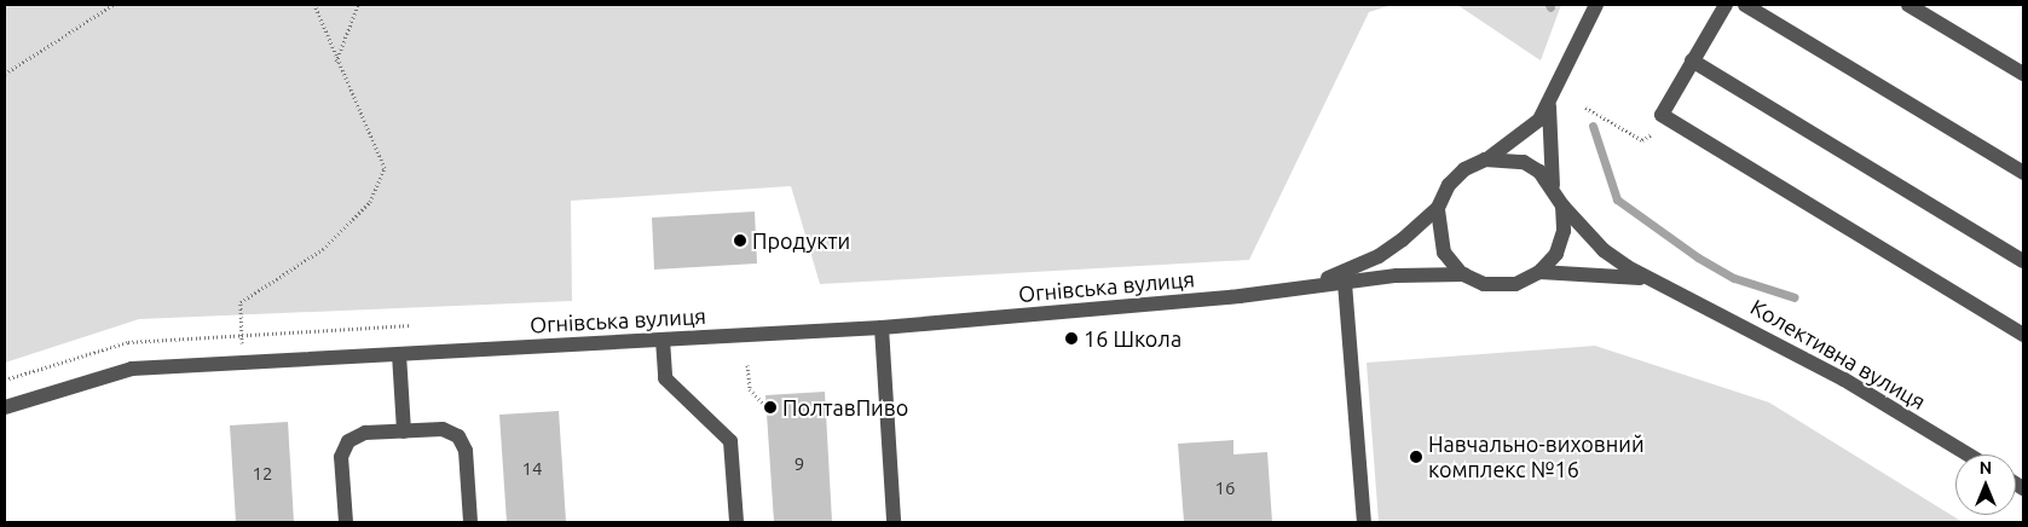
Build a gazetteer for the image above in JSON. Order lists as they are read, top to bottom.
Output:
{
  "streets": {
    "street": ["Огнівська вулиця", "Колективна вулиця"]
  },
  "crossings": [
    ["Огнівська вулиця", "Колективна вулиця"]
  ],
  "places": [
    "Продукти",
    "16 Школа",
    "ПолтавПиво",
    "Навчально-виховний комплекс №16"
  ],
  "house_numbers": [
    "9",
    "14",
    "12",
    "16"
  ],
  "north": "top"
}
